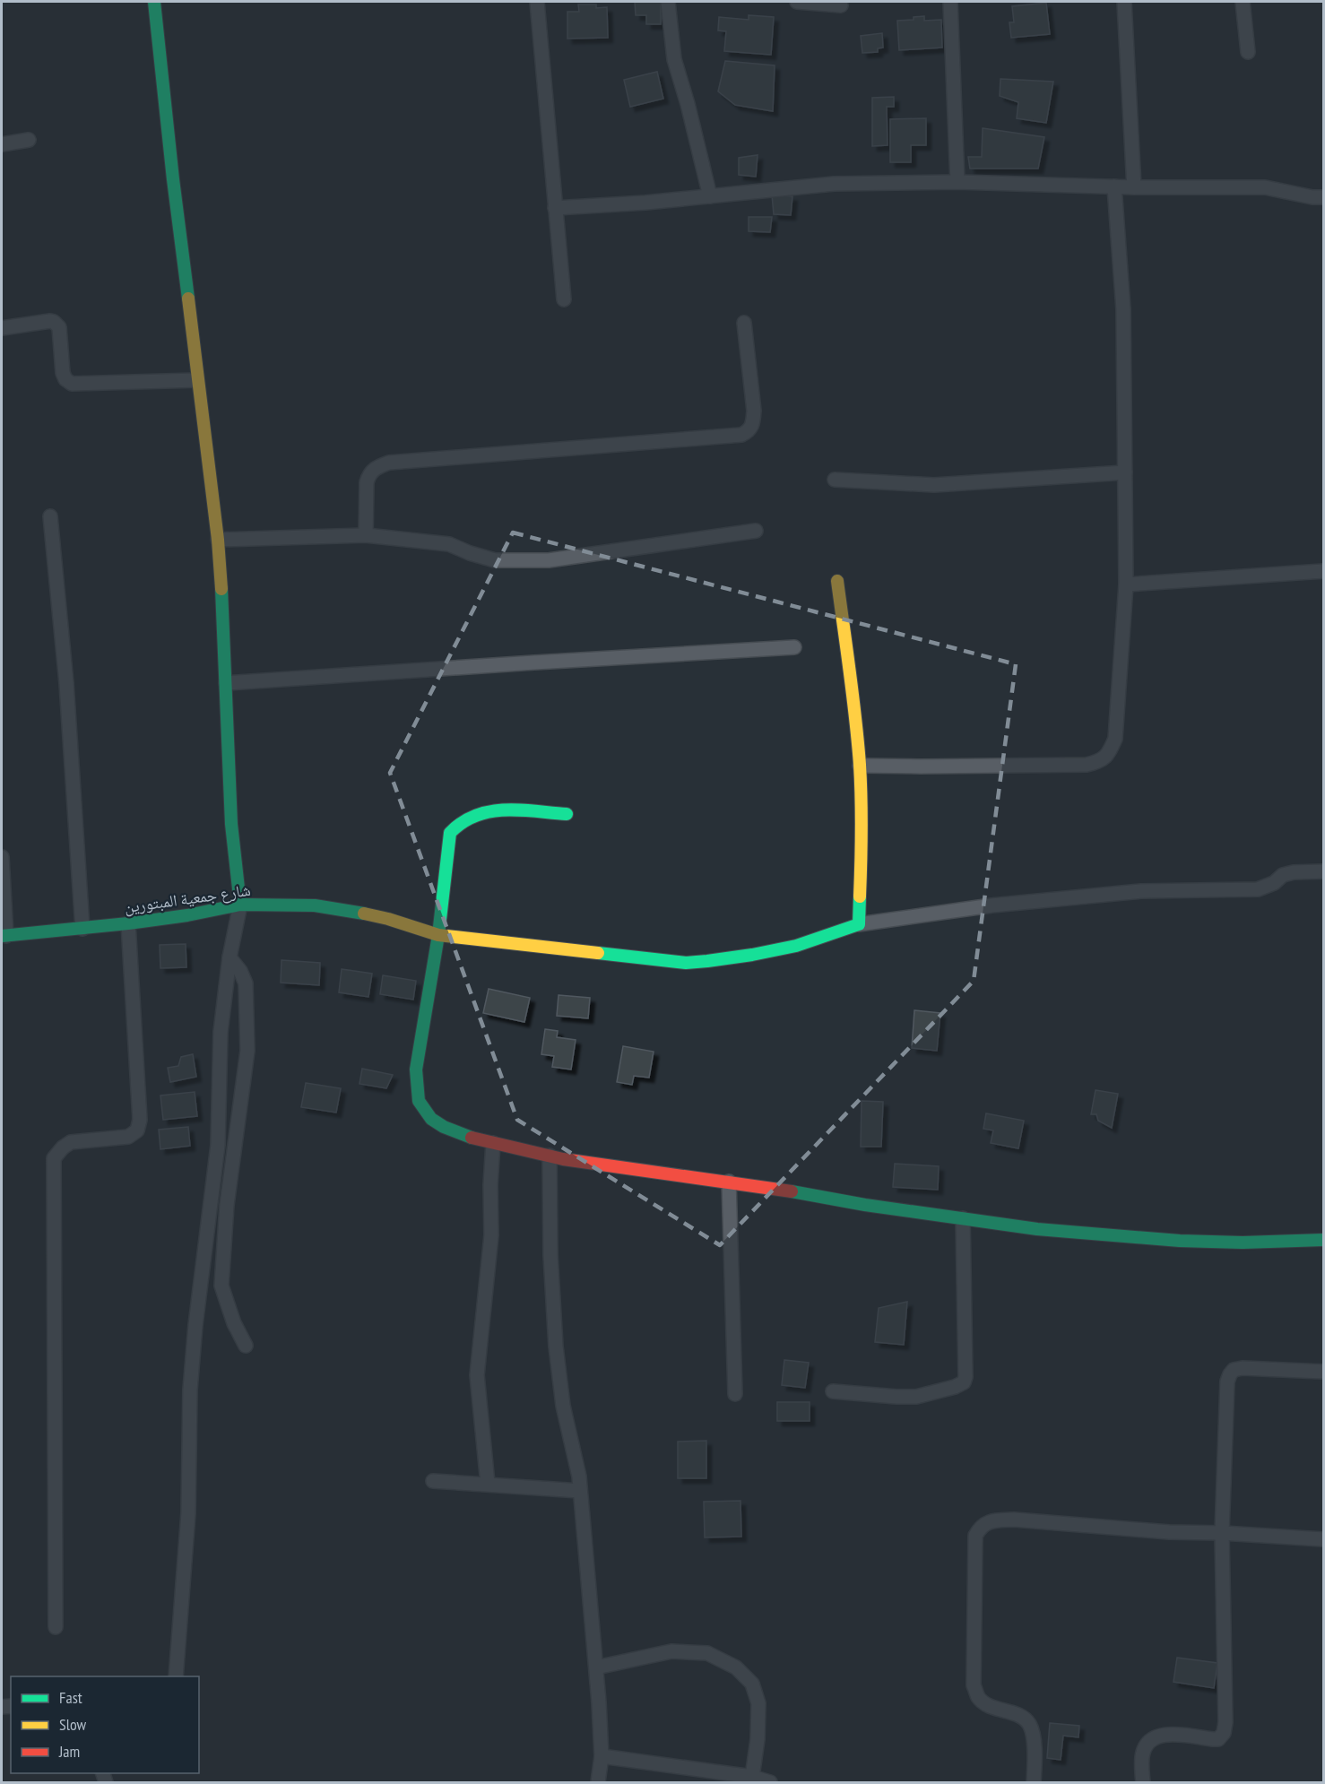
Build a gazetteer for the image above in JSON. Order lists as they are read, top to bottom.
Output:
{
  "streets": {
    "street": ["شارع جمعية المبتورين"]
  },
  "legend": ["Fast", "Slow", "Jam"]
}
